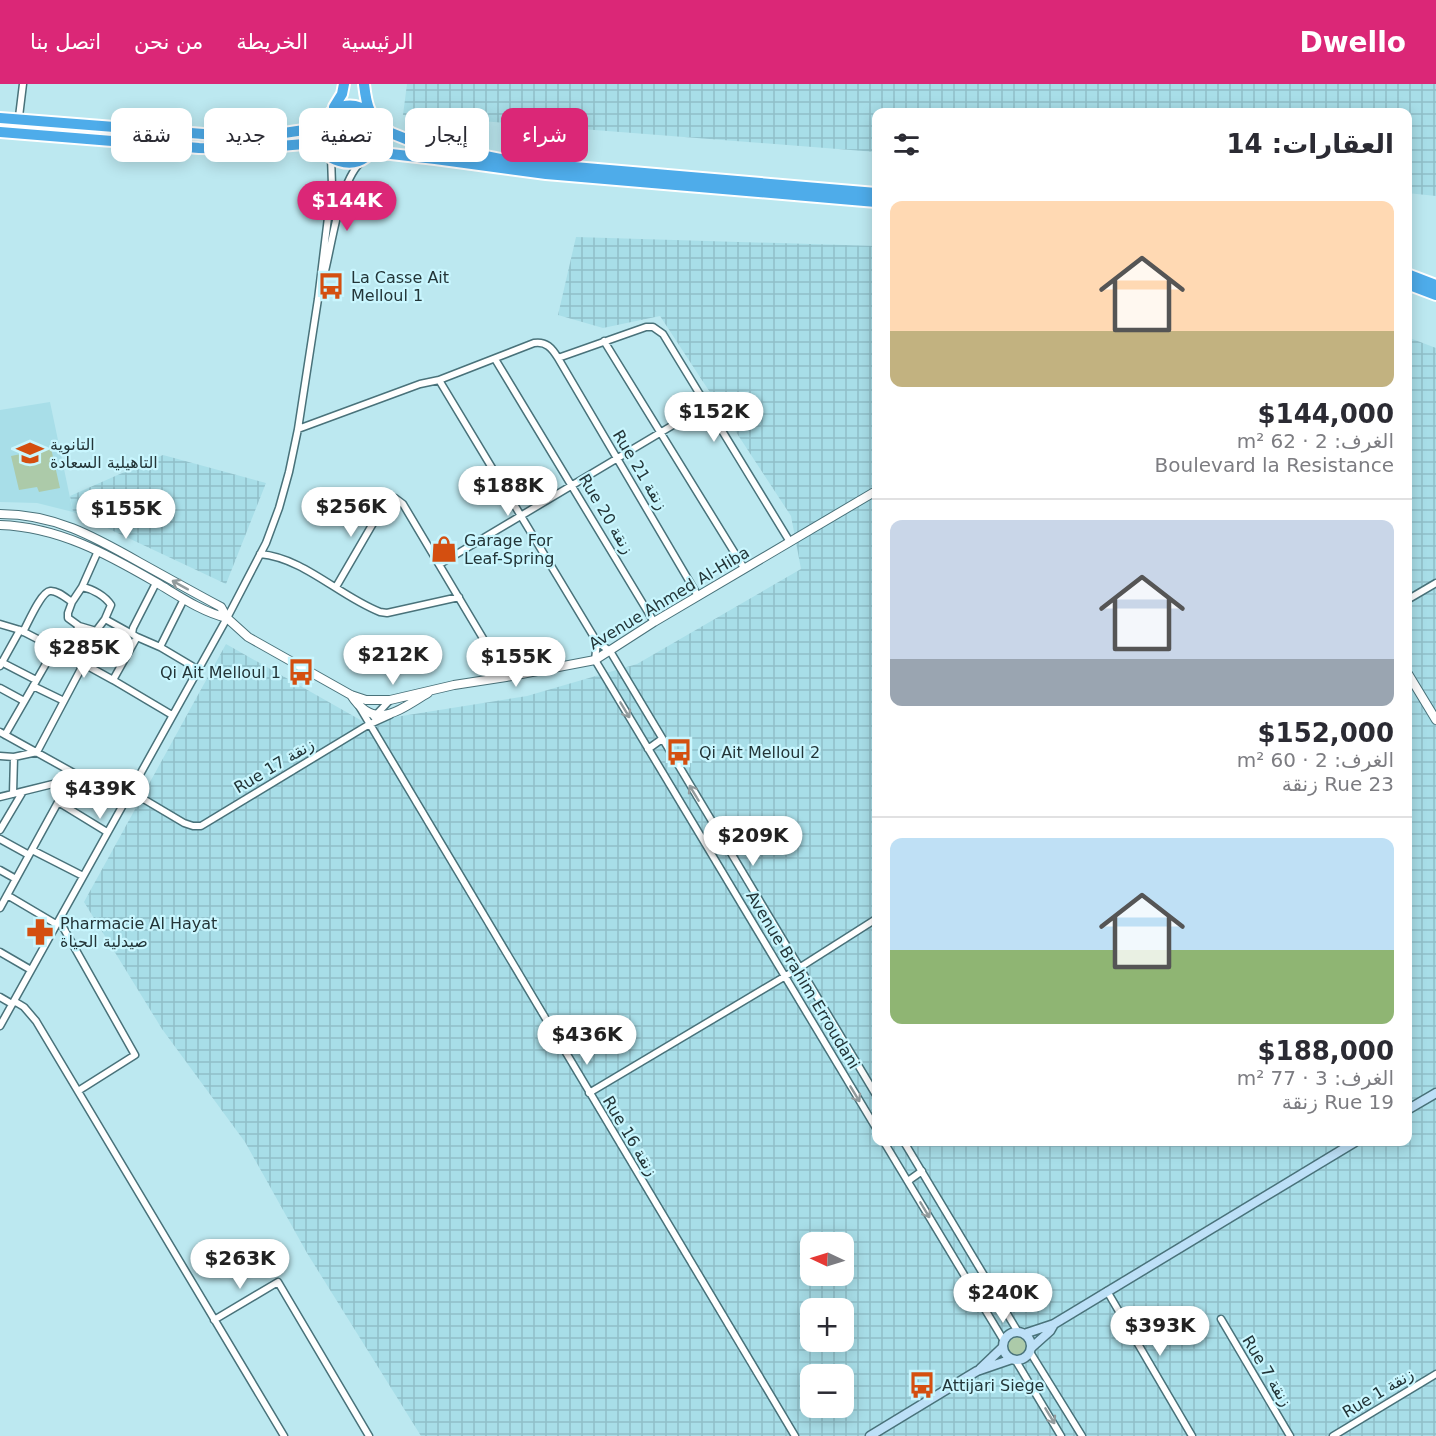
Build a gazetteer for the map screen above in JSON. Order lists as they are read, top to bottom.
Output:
{
  "streets": {
    "street": [
      "Rue 21 زنقة",
      "Rue 20 زنقة",
      "Avenue Ahmed Al-Hiba",
      "Rue 17 زنقة",
      "Avenue Brahim Erroudani",
      "Rue 16 زنقة",
      "Rue 7 زنقة",
      "Rue 1 زنقة"
    ]
  },
  "crossings": [
    ["Rue 21 زنقة", "Avenue Ahmed Al-Hiba"],
    ["Rue 20 زنقة", "Avenue Ahmed Al-Hiba"],
    ["Avenue Ahmed Al-Hiba", "Rue 17 زنقة"],
    ["Avenue Ahmed Al-Hiba", "Avenue Brahim Erroudani"],
    ["Avenue Ahmed Al-Hiba", "Rue 16 زنقة"],
    ["Rue 17 زنقة", "Rue 16 زنقة"]
  ],
  "places": {
    "bus stop": [
      "La Casse Ait Melloul 1",
      "Qi Ait Melloul 1",
      "Qi Ait Melloul 2",
      "Attijari Siege"
    ],
    "school or university": ["التانوية التاهيلية السعادة"],
    "shop": ["Garage For Leaf-Spring"],
    "pharmacy": ["Pharmacie Al Hayat صيدلية الحياة"]
  },
  "north": "left",
  "page": {
    "header": "Dwello",
    "nav": [
      "الرئيسية",
      "الخريطة",
      "من نحن",
      "اتصل بنا"
    ],
    "chip": [
      "شراء",
      "إيجار",
      "تصفية",
      "جديد",
      "شقة"
    ],
    "heading": "العقارات: 14",
    "list": [
      {
        "name": "$144,000",
        "note": "الغرف: 2 · 62 m² · Boulevard la Resistance"
      },
      {
        "name": "$152,000",
        "note": "الغرف: 2 · 60 m² · Rue 23 زنقة"
      },
      {
        "name": "$188,000",
        "note": "الغرف: 3 · 77 m² · Rue 19 زنقة"
      }
    ],
    "price": [
      "$144K",
      "$152K",
      "$188K",
      "$256K",
      "$155K",
      "$285K",
      "$212K",
      "$155K",
      "$439K",
      "$209K",
      "$436K",
      "$263K",
      "$240K",
      "$393K"
    ],
    "map_buttons": ["+", "−"]
  }
}
